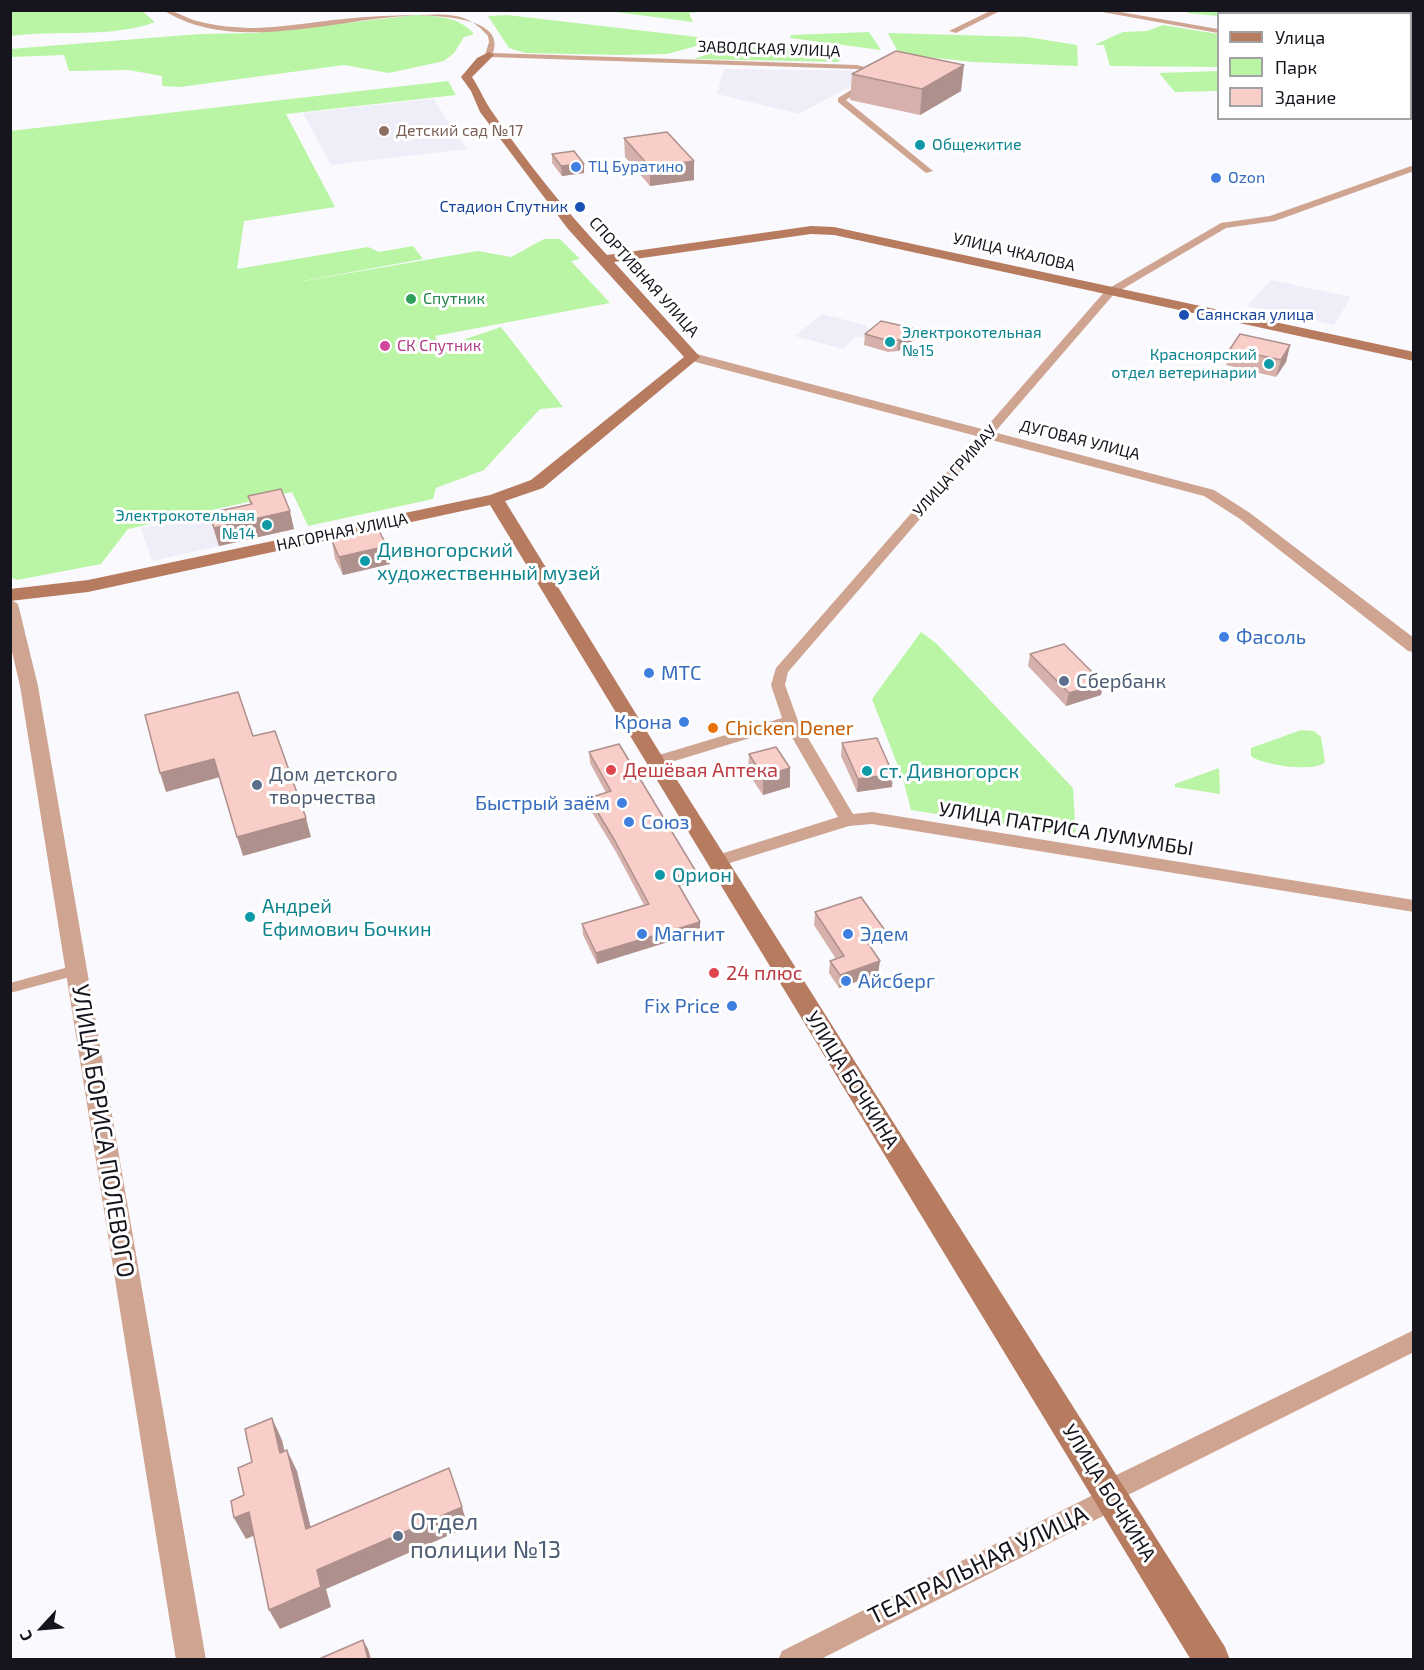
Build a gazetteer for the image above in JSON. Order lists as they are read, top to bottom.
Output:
{
  "streets": {
    "main road": [
      "УЛИЦА ЧКАЛОВА",
      "СПОРТИВНАЯ УЛИЦА",
      "НАГОРНАЯ УЛИЦА",
      "УЛИЦА БОЧКИНА"
    ],
    "street": [
      "ЗАВОДСКАЯ УЛИЦА",
      "ДУГОВАЯ УЛИЦА",
      "УЛИЦА ГРИМАУ",
      "УЛИЦА ПАТРИСА ЛУМУМБЫ",
      "УЛИЦА БОРИСА ПОЛЕВОГО",
      "ТЕАТРАЛЬНАЯ УЛИЦА"
    ]
  },
  "crossings": [
    ["ЗАВОДСКАЯ УЛИЦА", "СПОРТИВНАЯ УЛИЦА"],
    ["УЛИЦА ЧКАЛОВА", "СПОРТИВНАЯ УЛИЦА"],
    ["УЛИЦА ЧКАЛОВА", "УЛИЦА ГРИМАУ"],
    ["СПОРТИВНАЯ УЛИЦА", "ДУГОВАЯ УЛИЦА"],
    ["СПОРТИВНАЯ УЛИЦА", "НАГОРНАЯ УЛИЦА"],
    ["СПОРТИВНАЯ УЛИЦА", "УЛИЦА БОЧКИНА"],
    ["ДУГОВАЯ УЛИЦА", "УЛИЦА ГРИМАУ"],
    ["УЛИЦА ГРИМАУ", "УЛИЦА ПАТРИСА ЛУМУМБЫ"],
    ["НАГОРНАЯ УЛИЦА", "УЛИЦА БОЧКИНА"],
    ["УЛИЦА ПАТРИСА ЛУМУМБЫ", "УЛИЦА БОЧКИНА"],
    ["УЛИЦА БОЧКИНА", "ТЕАТРАЛЬНАЯ УЛИЦА"]
  ],
  "places": [
    "Детский сад №17",
    "Общежитие",
    "ТЦ Буратино",
    "Ozon",
    "Стадион Спутник",
    "Спутник",
    "Саянская улица",
    "Электрокотельная №15",
    "СК Спутник",
    "Красноярский отдел ветеринарии",
    "Электрокотельная №14",
    "Дивногорский художественный музей",
    "Фасоль",
    "МТС",
    "Сбербанк",
    "Крона",
    "Chicken Dener",
    "Дешёвая Аптека",
    "ст. Дивногорск",
    "Дом детского творчества",
    "Быстрый заём",
    "Союз",
    "Орион",
    "Андрей Ефимович Бочкин",
    "Магнит",
    "Эдем",
    "24 плюс",
    "Айсберг",
    "Fix Price",
    "Отдел полиции №13"
  ],
  "legend": ["Улица", "Парк", "Здание"],
  "north": "bottom left"
}
